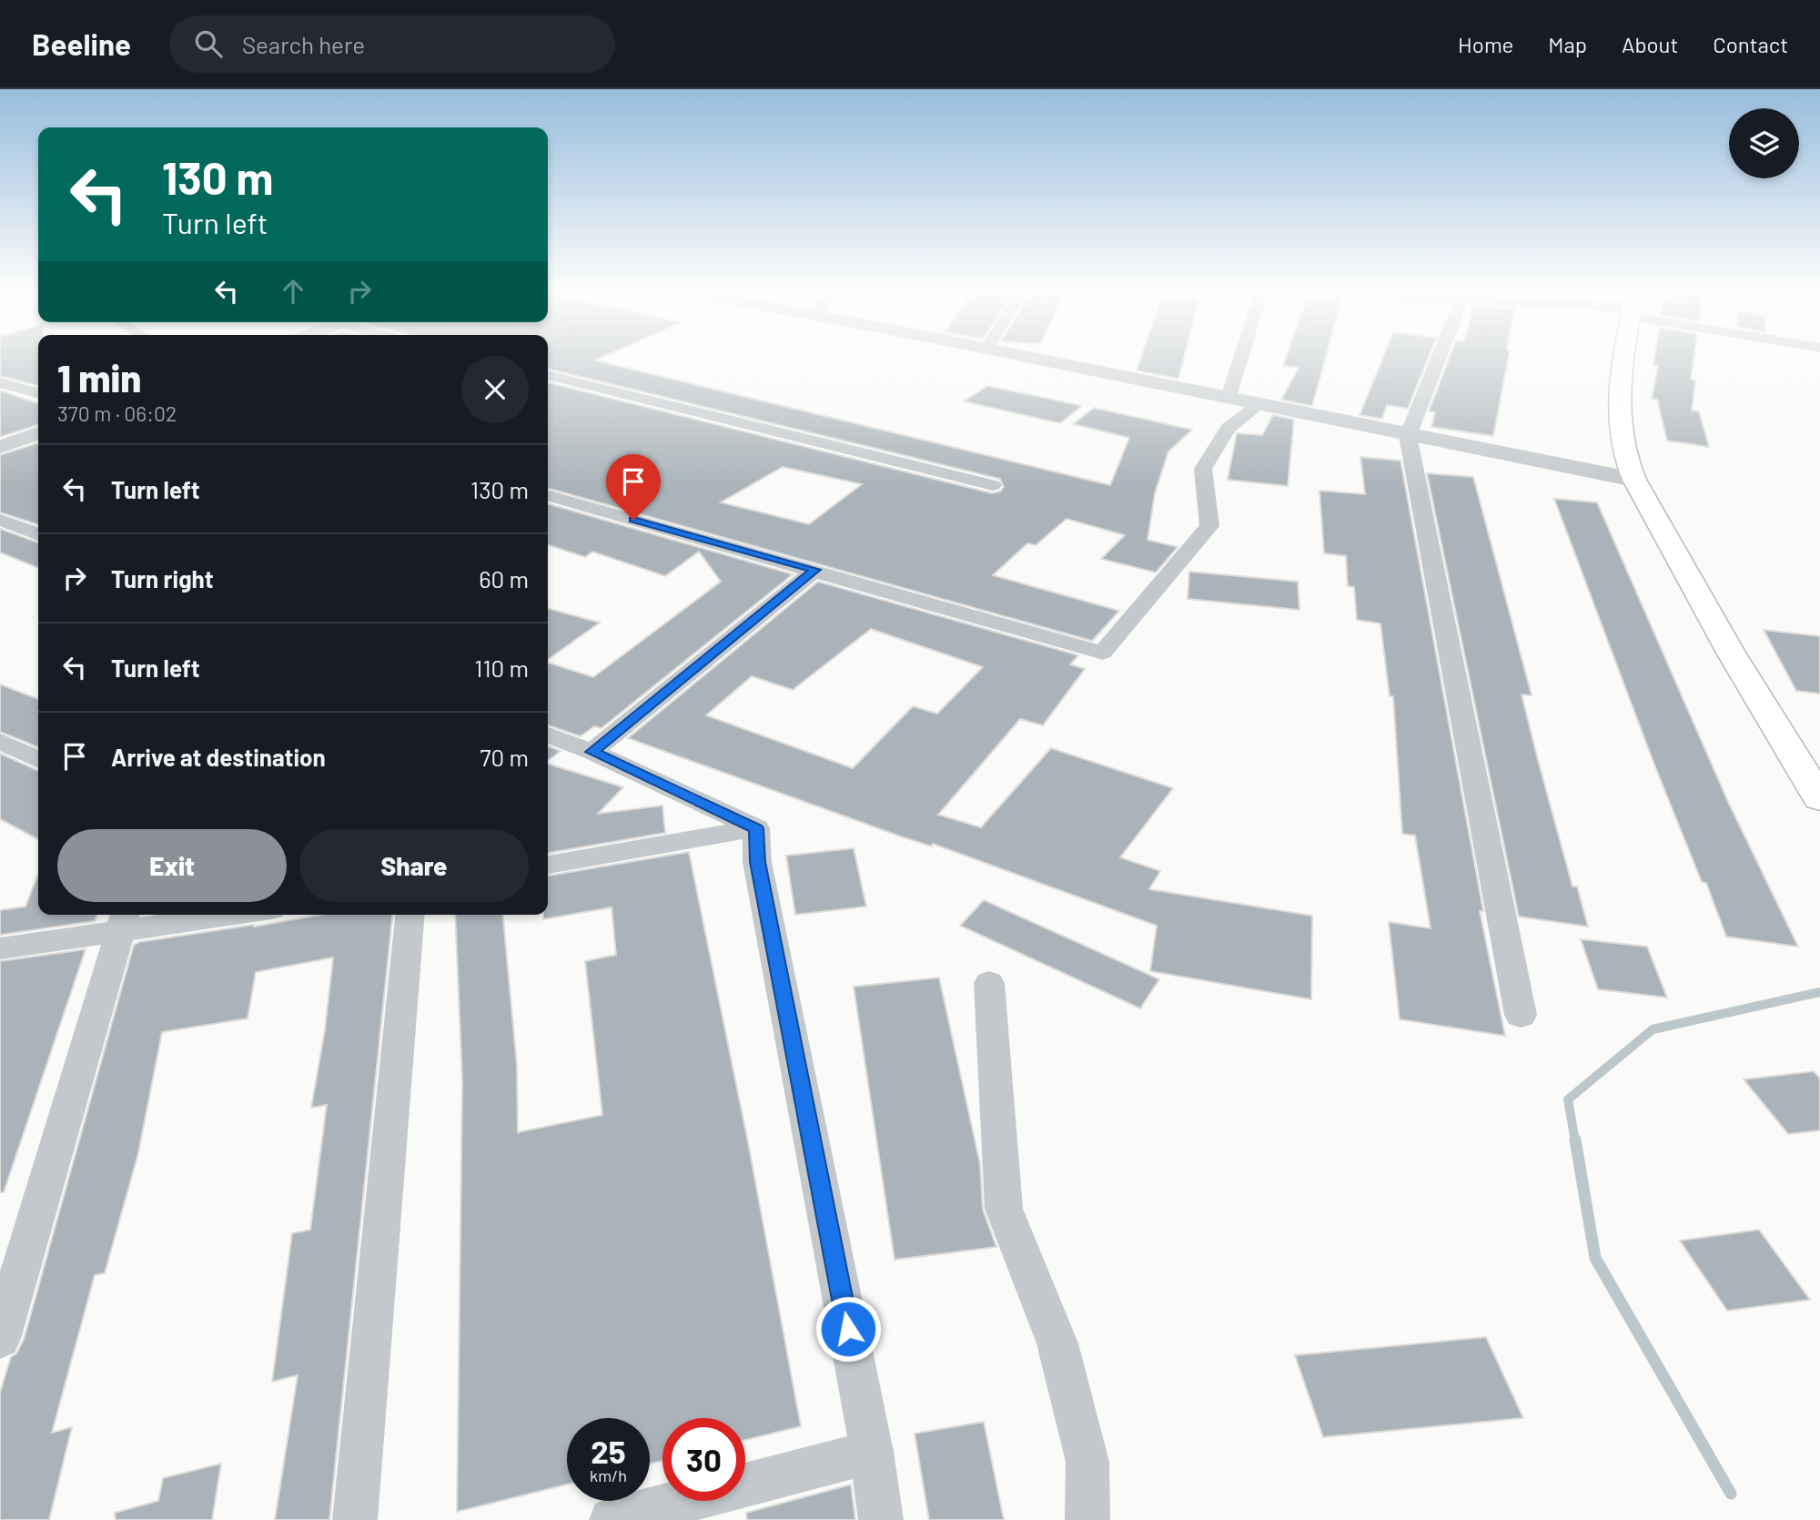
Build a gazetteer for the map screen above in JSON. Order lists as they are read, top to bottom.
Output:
{
  "page": {
    "header": "Beeline",
    "search": "Search here",
    "nav": [
      "Home",
      "Map",
      "About",
      "Contact"
    ],
    "turn": ["130 m", "Turn left"],
    "heading": ["1 min", "370 m · 06:02"],
    "list": [
      {
        "name": "Turn left",
        "value": "130 m"
      },
      {
        "name": "Turn right",
        "value": "60 m"
      },
      {
        "name": "Turn left",
        "value": "110 m"
      },
      {
        "name": "Arrive at destination",
        "value": "70 m"
      }
    ],
    "buttons": ["Exit", "Share"],
    "speed": "25 km/h",
    "limit": "30"
  }
}
